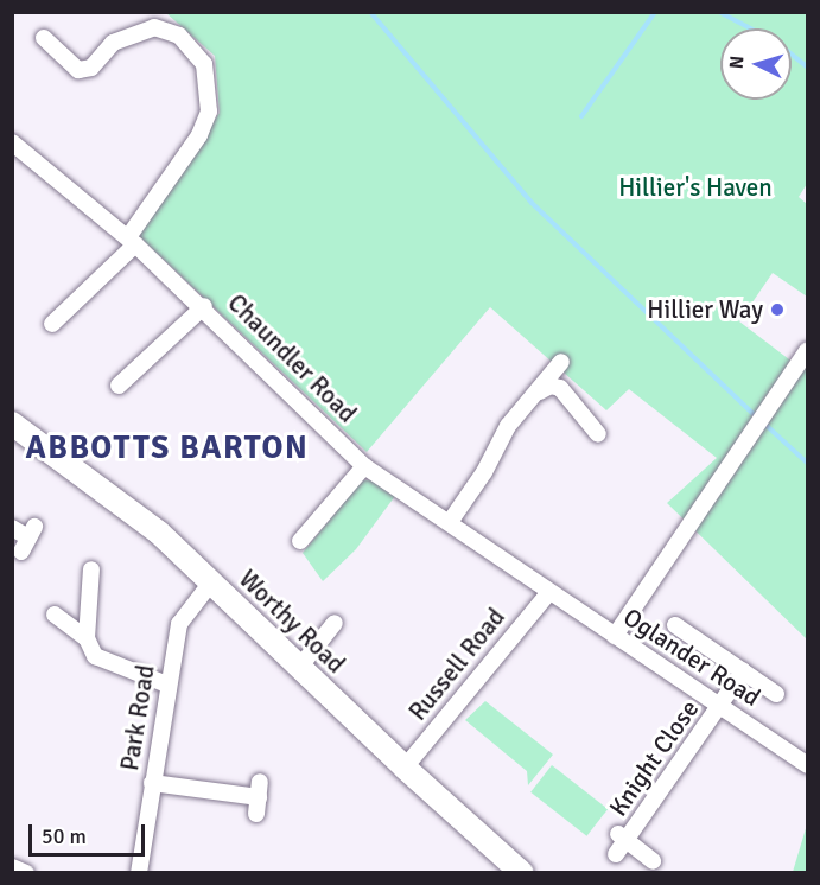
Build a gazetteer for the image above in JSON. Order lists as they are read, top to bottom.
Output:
{
  "streets": {
    "main road": ["Worthy Road"],
    "street": [
      "Chaundler Road",
      "Oglander Road",
      "Russell Road",
      "Park Road",
      "Knight Close"
    ]
  },
  "crossings": [
    ["Chaundler Road", "Oglander Road"],
    ["Chaundler Road", "Russell Road"],
    ["Worthy Road", "Russell Road"],
    ["Worthy Road", "Park Road"],
    ["Oglander Road", "Russell Road"],
    ["Oglander Road", "Knight Close"]
  ],
  "districts": ["ABBOTTS BARTON"],
  "parks": ["Hillier's Haven"],
  "places": ["Hillier Way"],
  "scale_bar": "50 m",
  "north": "left"
}
